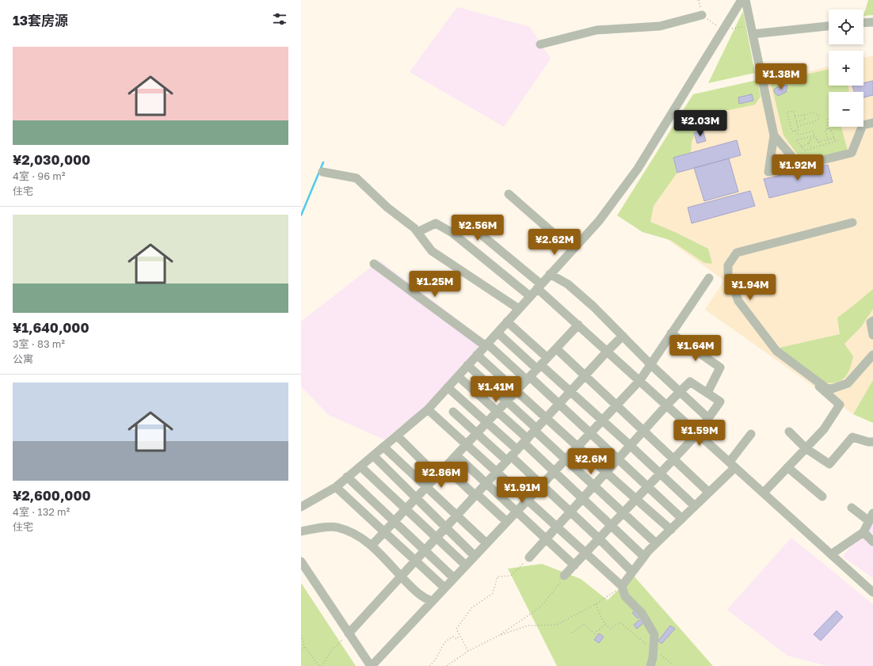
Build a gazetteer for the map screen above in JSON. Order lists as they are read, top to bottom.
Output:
{
  "page": {
    "heading": "13套房源",
    "map_buttons": ["+", "−"],
    "list": [
      {
        "name": "¥2,030,000",
        "note": "4室 · 96 m² · 住宅"
      },
      {
        "name": "¥1,640,000",
        "note": "3室 · 83 m² · 公寓"
      },
      {
        "name": "¥2,600,000",
        "note": "4室 · 132 m² · 住宅"
      }
    ],
    "price": [
      "¥1.38M",
      "¥2.03M",
      "¥1.92M",
      "¥2.56M",
      "¥2.62M",
      "¥1.25M",
      "¥1.94M",
      "¥1.64M",
      "¥1.41M",
      "¥1.59M",
      "¥2.6M",
      "¥2.86M",
      "¥1.91M"
    ]
  }
}
